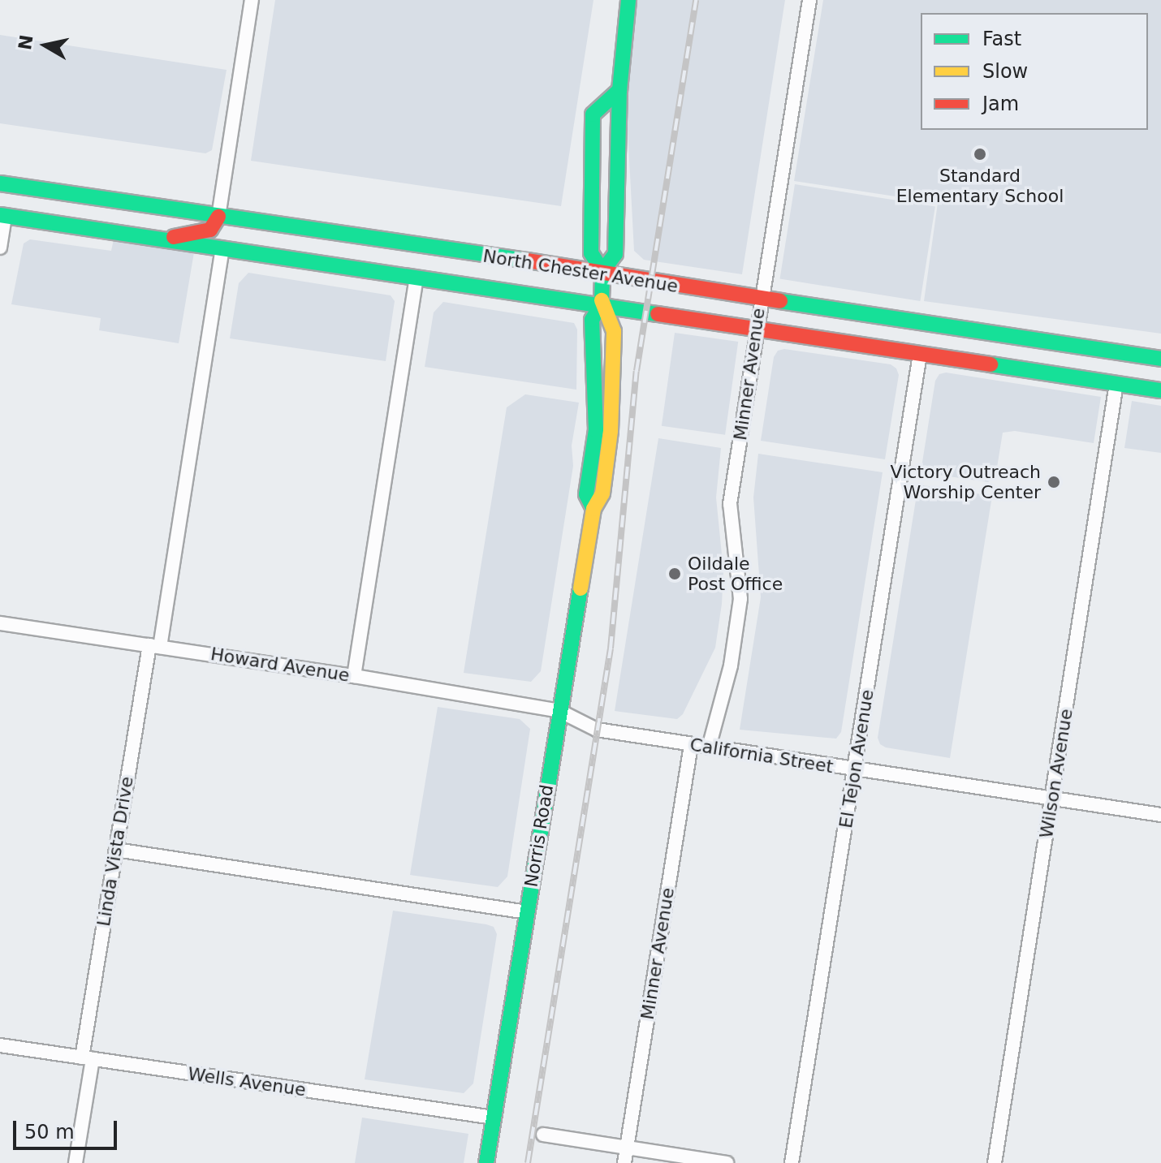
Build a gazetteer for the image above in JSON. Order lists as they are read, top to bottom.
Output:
{
  "streets": {
    "main road": ["North Chester Avenue", "Norris Road"],
    "street": [
      "Minner Avenue",
      "Howard Avenue",
      "California Street",
      "El Tejon Avenue",
      "Wilson Avenue",
      "Linda Vista Drive",
      "Wells Avenue"
    ]
  },
  "crossings": [
    ["North Chester Avenue", "Minner Avenue"],
    ["North Chester Avenue", "El Tejon Avenue"],
    ["North Chester Avenue", "Wilson Avenue"],
    ["North Chester Avenue", "Norris Road"],
    ["North Chester Avenue", "Linda Vista Drive"],
    ["Minner Avenue", "California Street"],
    ["Howard Avenue", "California Street"],
    ["Howard Avenue", "Norris Road"],
    ["Howard Avenue", "Linda Vista Drive"],
    ["California Street", "El Tejon Avenue"],
    ["California Street", "Wilson Avenue"],
    ["California Street", "Norris Road"],
    ["Norris Road", "Wells Avenue"],
    ["Linda Vista Drive", "Wells Avenue"]
  ],
  "places": ["Standard Elementary School", "Victory Outreach Worship Center", "Oildale Post Office"],
  "legend": ["Fast", "Slow", "Jam"],
  "scale_bar": "50 m",
  "north": "left"
}
